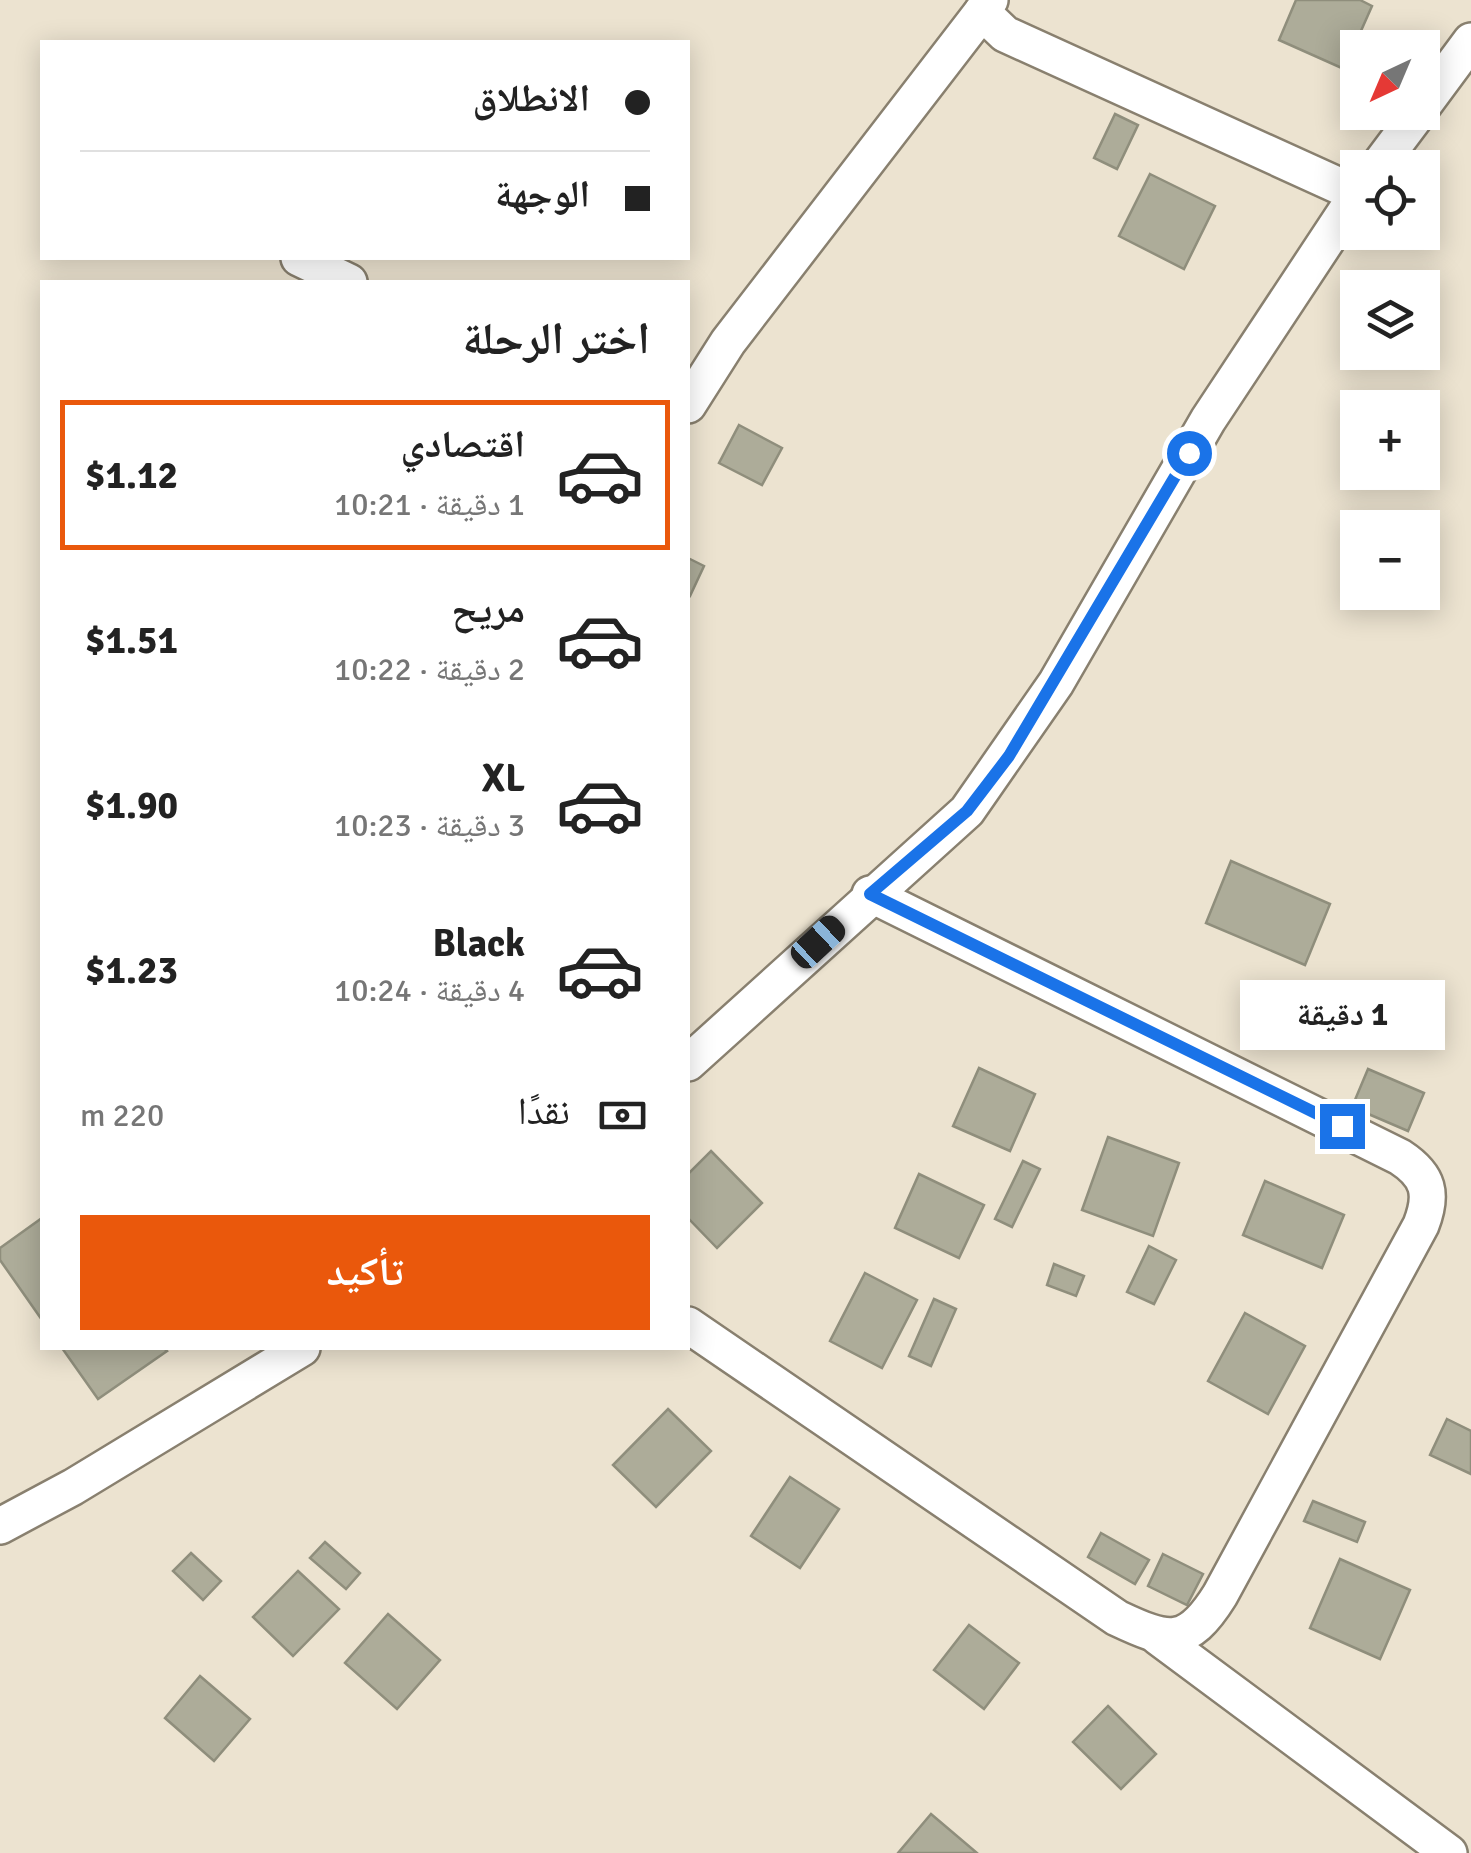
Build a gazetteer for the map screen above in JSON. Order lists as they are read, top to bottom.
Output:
{
  "north": "bottom left",
  "page": {
    "map_buttons": ["+", "−"],
    "banner": ["الانطلاق", "الوجهة"],
    "heading": "اختر الرحلة",
    "list": [
      {
        "name": "اقتصادي",
        "note": "1 دقيقة · 10:21",
        "value": "$1.12"
      },
      {
        "name": "مريح",
        "note": "2 دقيقة · 10:22",
        "value": "$1.51"
      },
      {
        "name": "XL",
        "note": "3 دقيقة · 10:23",
        "value": "$1.90"
      },
      {
        "name": "Black",
        "note": "4 دقيقة · 10:24",
        "value": "$1.23"
      }
    ],
    "bubble": "1 دقيقة",
    "pay": ["نقدًا", "220 m"],
    "buttons": "تأكيد"
  }
}
